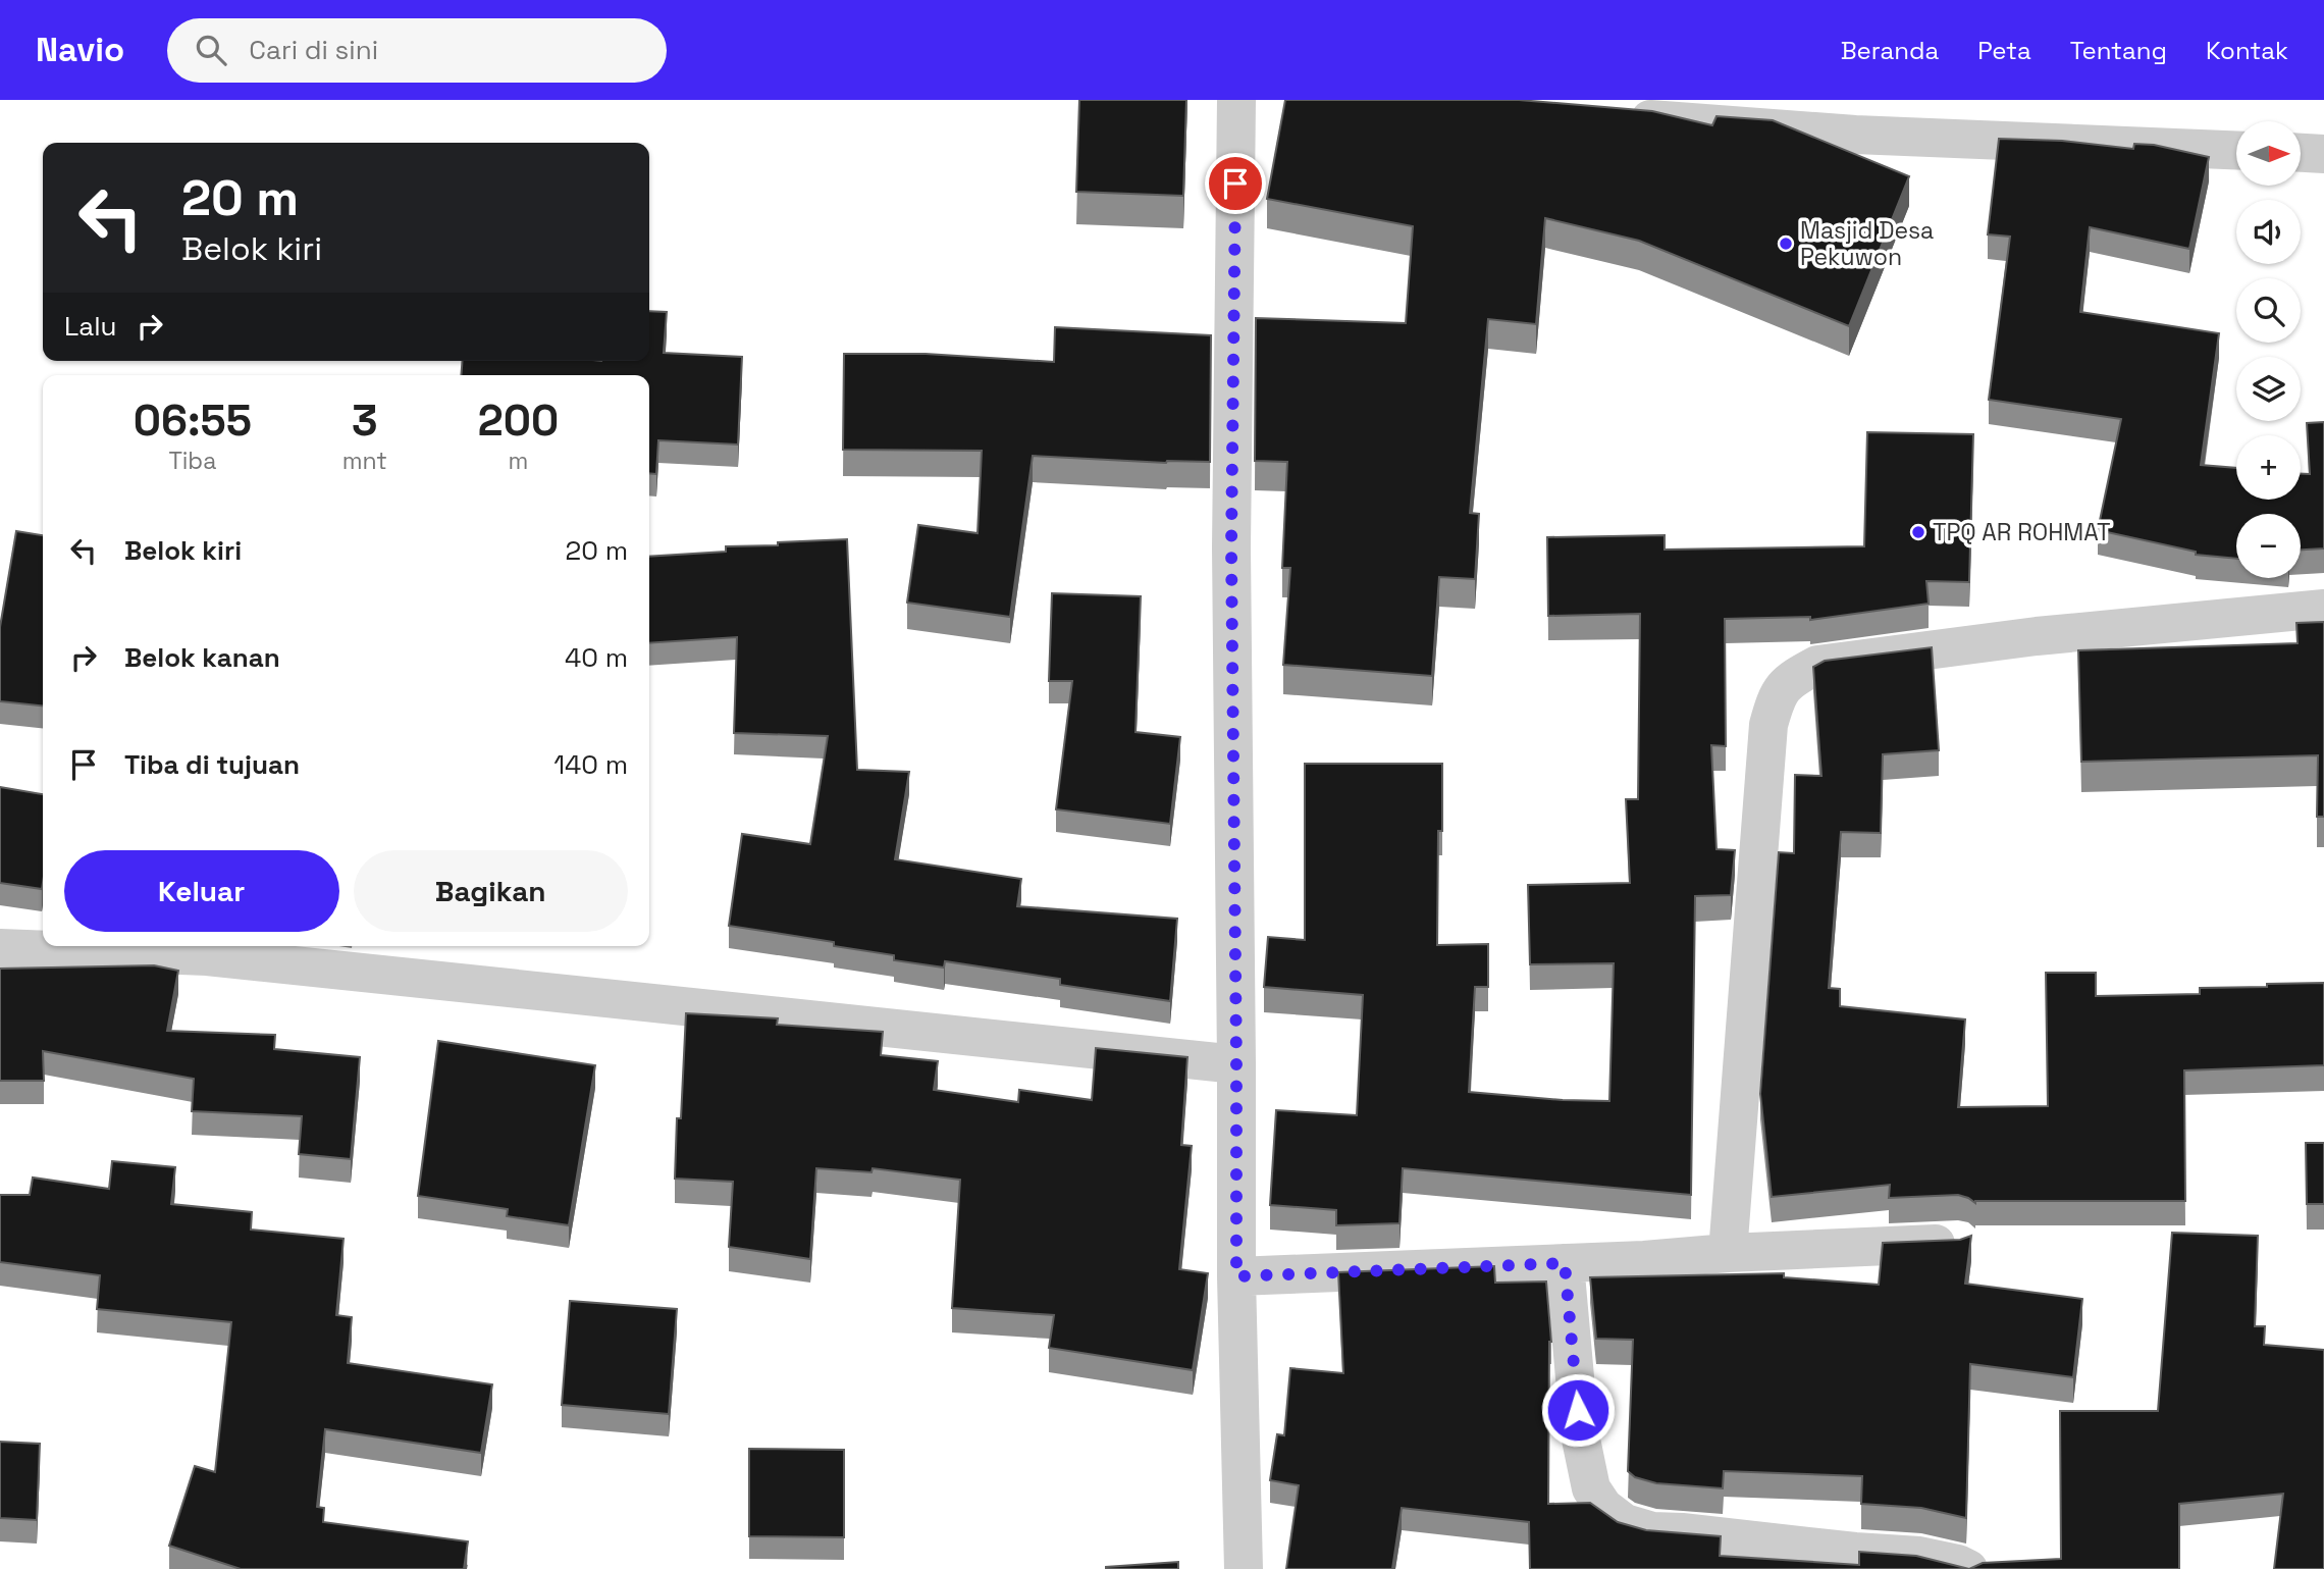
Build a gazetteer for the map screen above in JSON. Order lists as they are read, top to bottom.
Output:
{
  "places": ["Masjid Desa Pekuwon", "TPQ AR ROHMAT"],
  "north": "right",
  "page": {
    "header": "Navio",
    "search": "Cari di sini",
    "nav": [
      "Beranda",
      "Peta",
      "Tentang",
      "Kontak"
    ],
    "map_buttons": ["+", "−"],
    "turn": ["20 m", "Belok kiri"],
    "then": "Lalu",
    "eta": [
      "06:55",
      "Tiba",
      "3",
      "mnt",
      "200",
      "m"
    ],
    "list": [
      {
        "name": "Belok kiri",
        "value": "20 m"
      },
      {
        "name": "Belok kanan",
        "value": "40 m"
      },
      {
        "name": "Tiba di tujuan",
        "value": "140 m"
      }
    ],
    "buttons": ["Keluar", "Bagikan"]
  }
}
